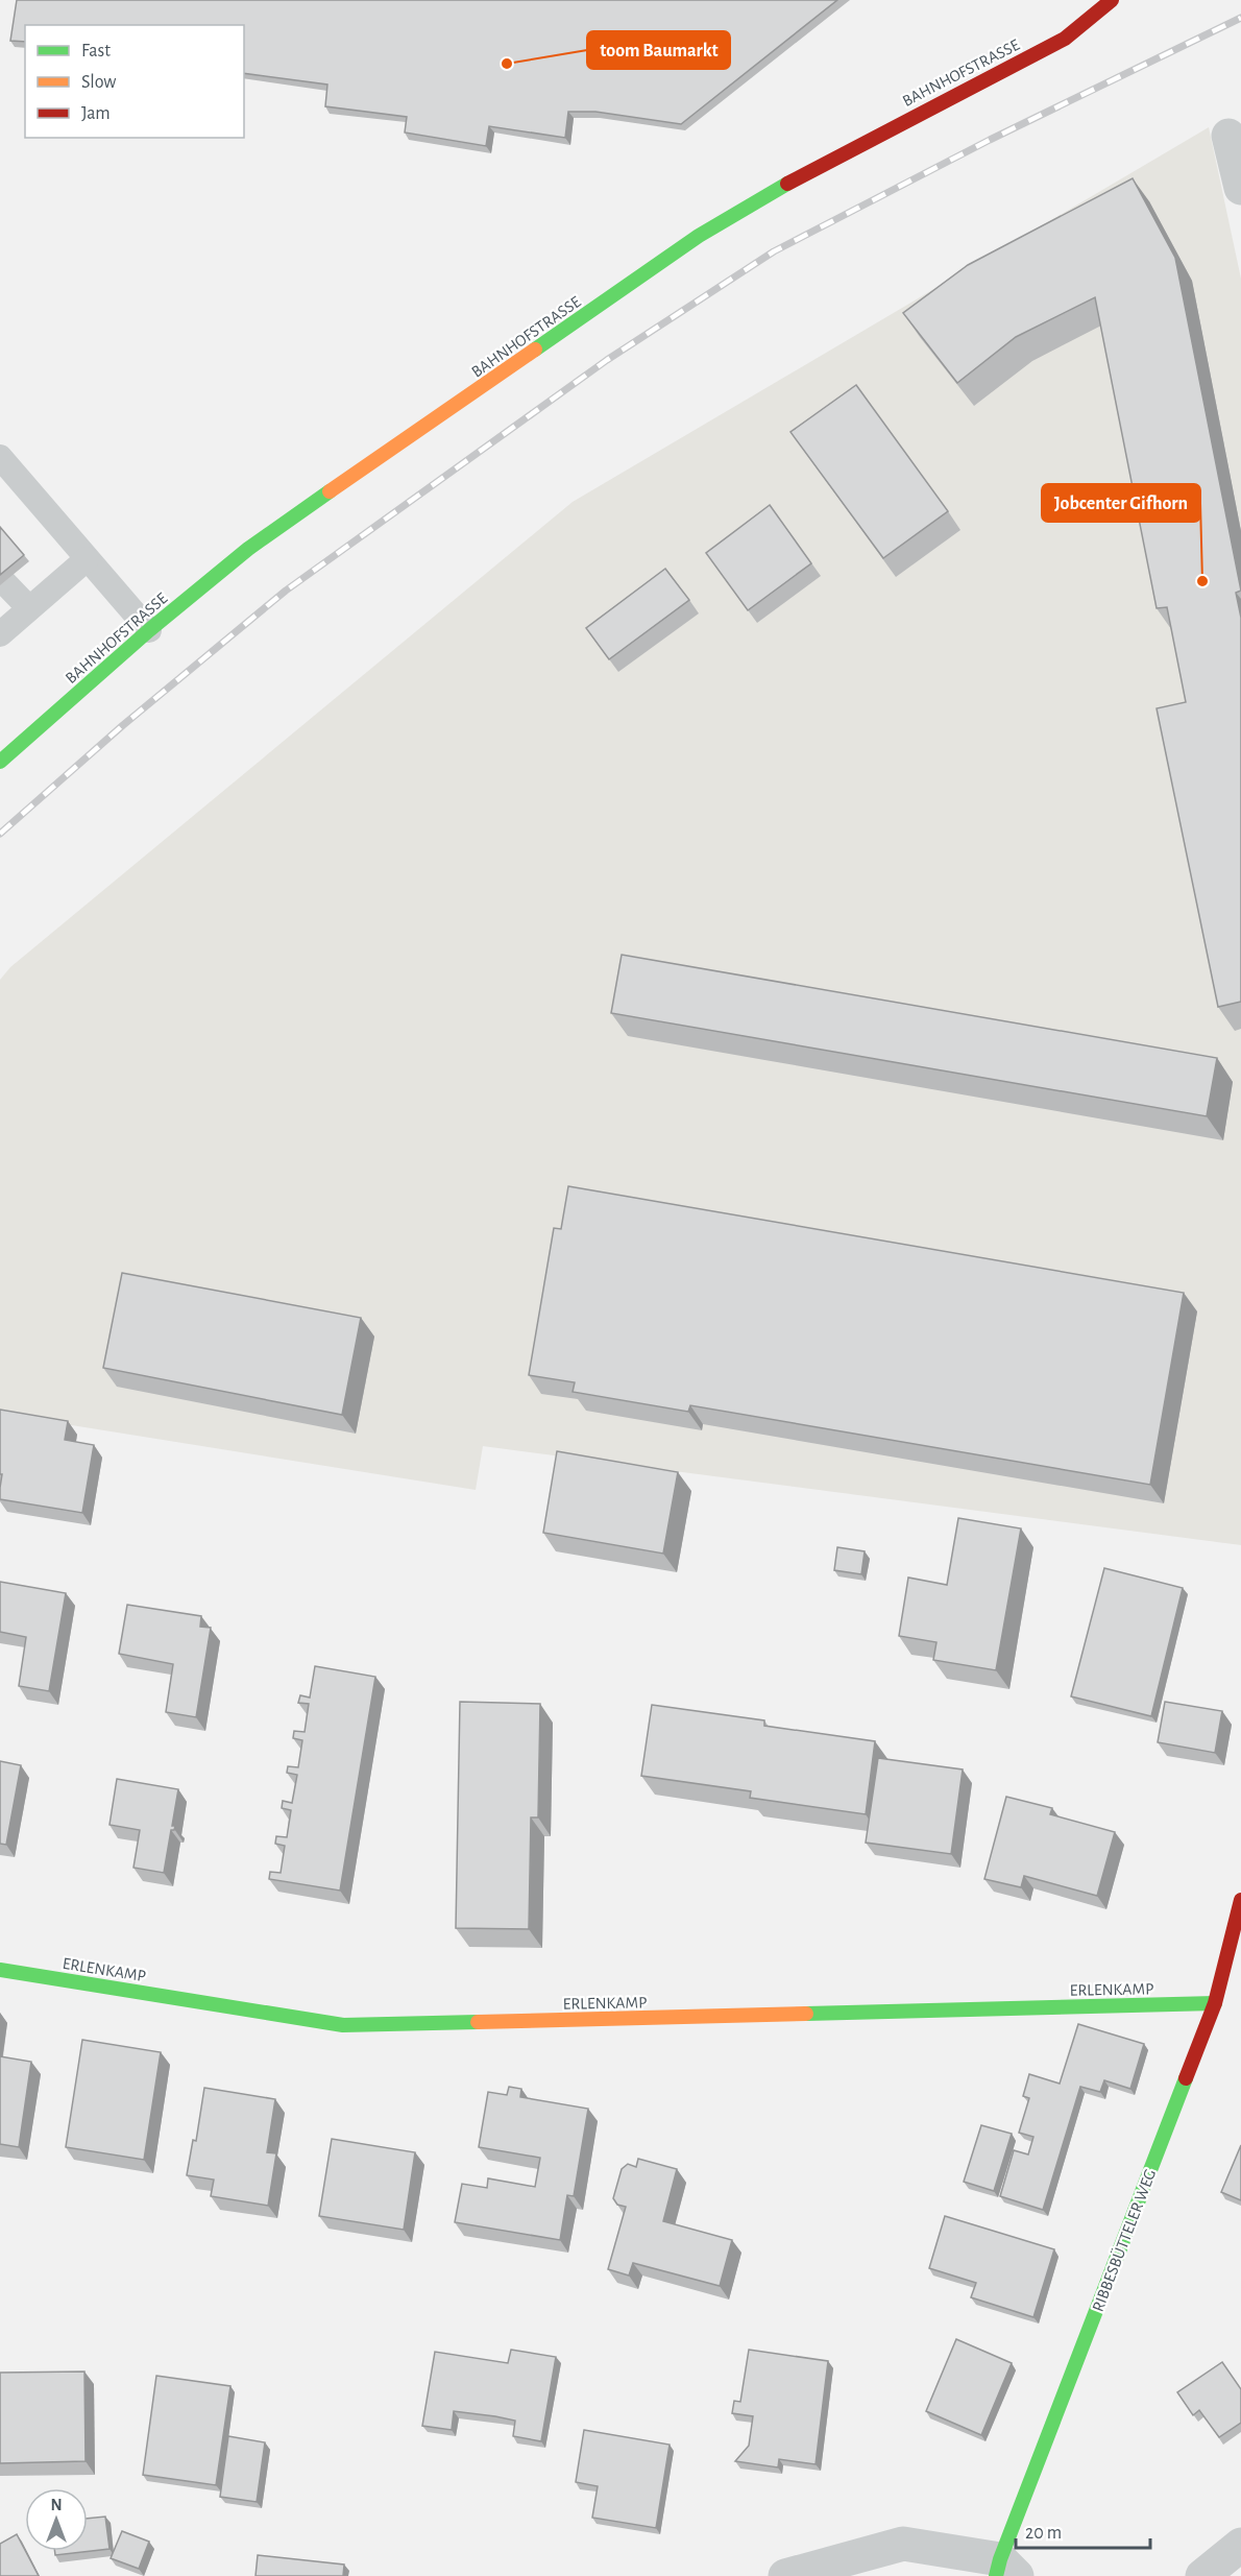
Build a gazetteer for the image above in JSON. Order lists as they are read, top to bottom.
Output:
{
  "streets": {
    "street": ["BAHNHOFSTRASSE", "ERLENKAMP", "RIBBESBÜTTELER WEG"]
  },
  "crossings": [
    ["ERLENKAMP", "RIBBESBÜTTELER WEG"]
  ],
  "places": ["toom Baumarkt", "Jobcenter Gifhorn"],
  "legend": ["Fast", "Slow", "Jam"],
  "scale_bar": "20 m",
  "north": "top"
}
